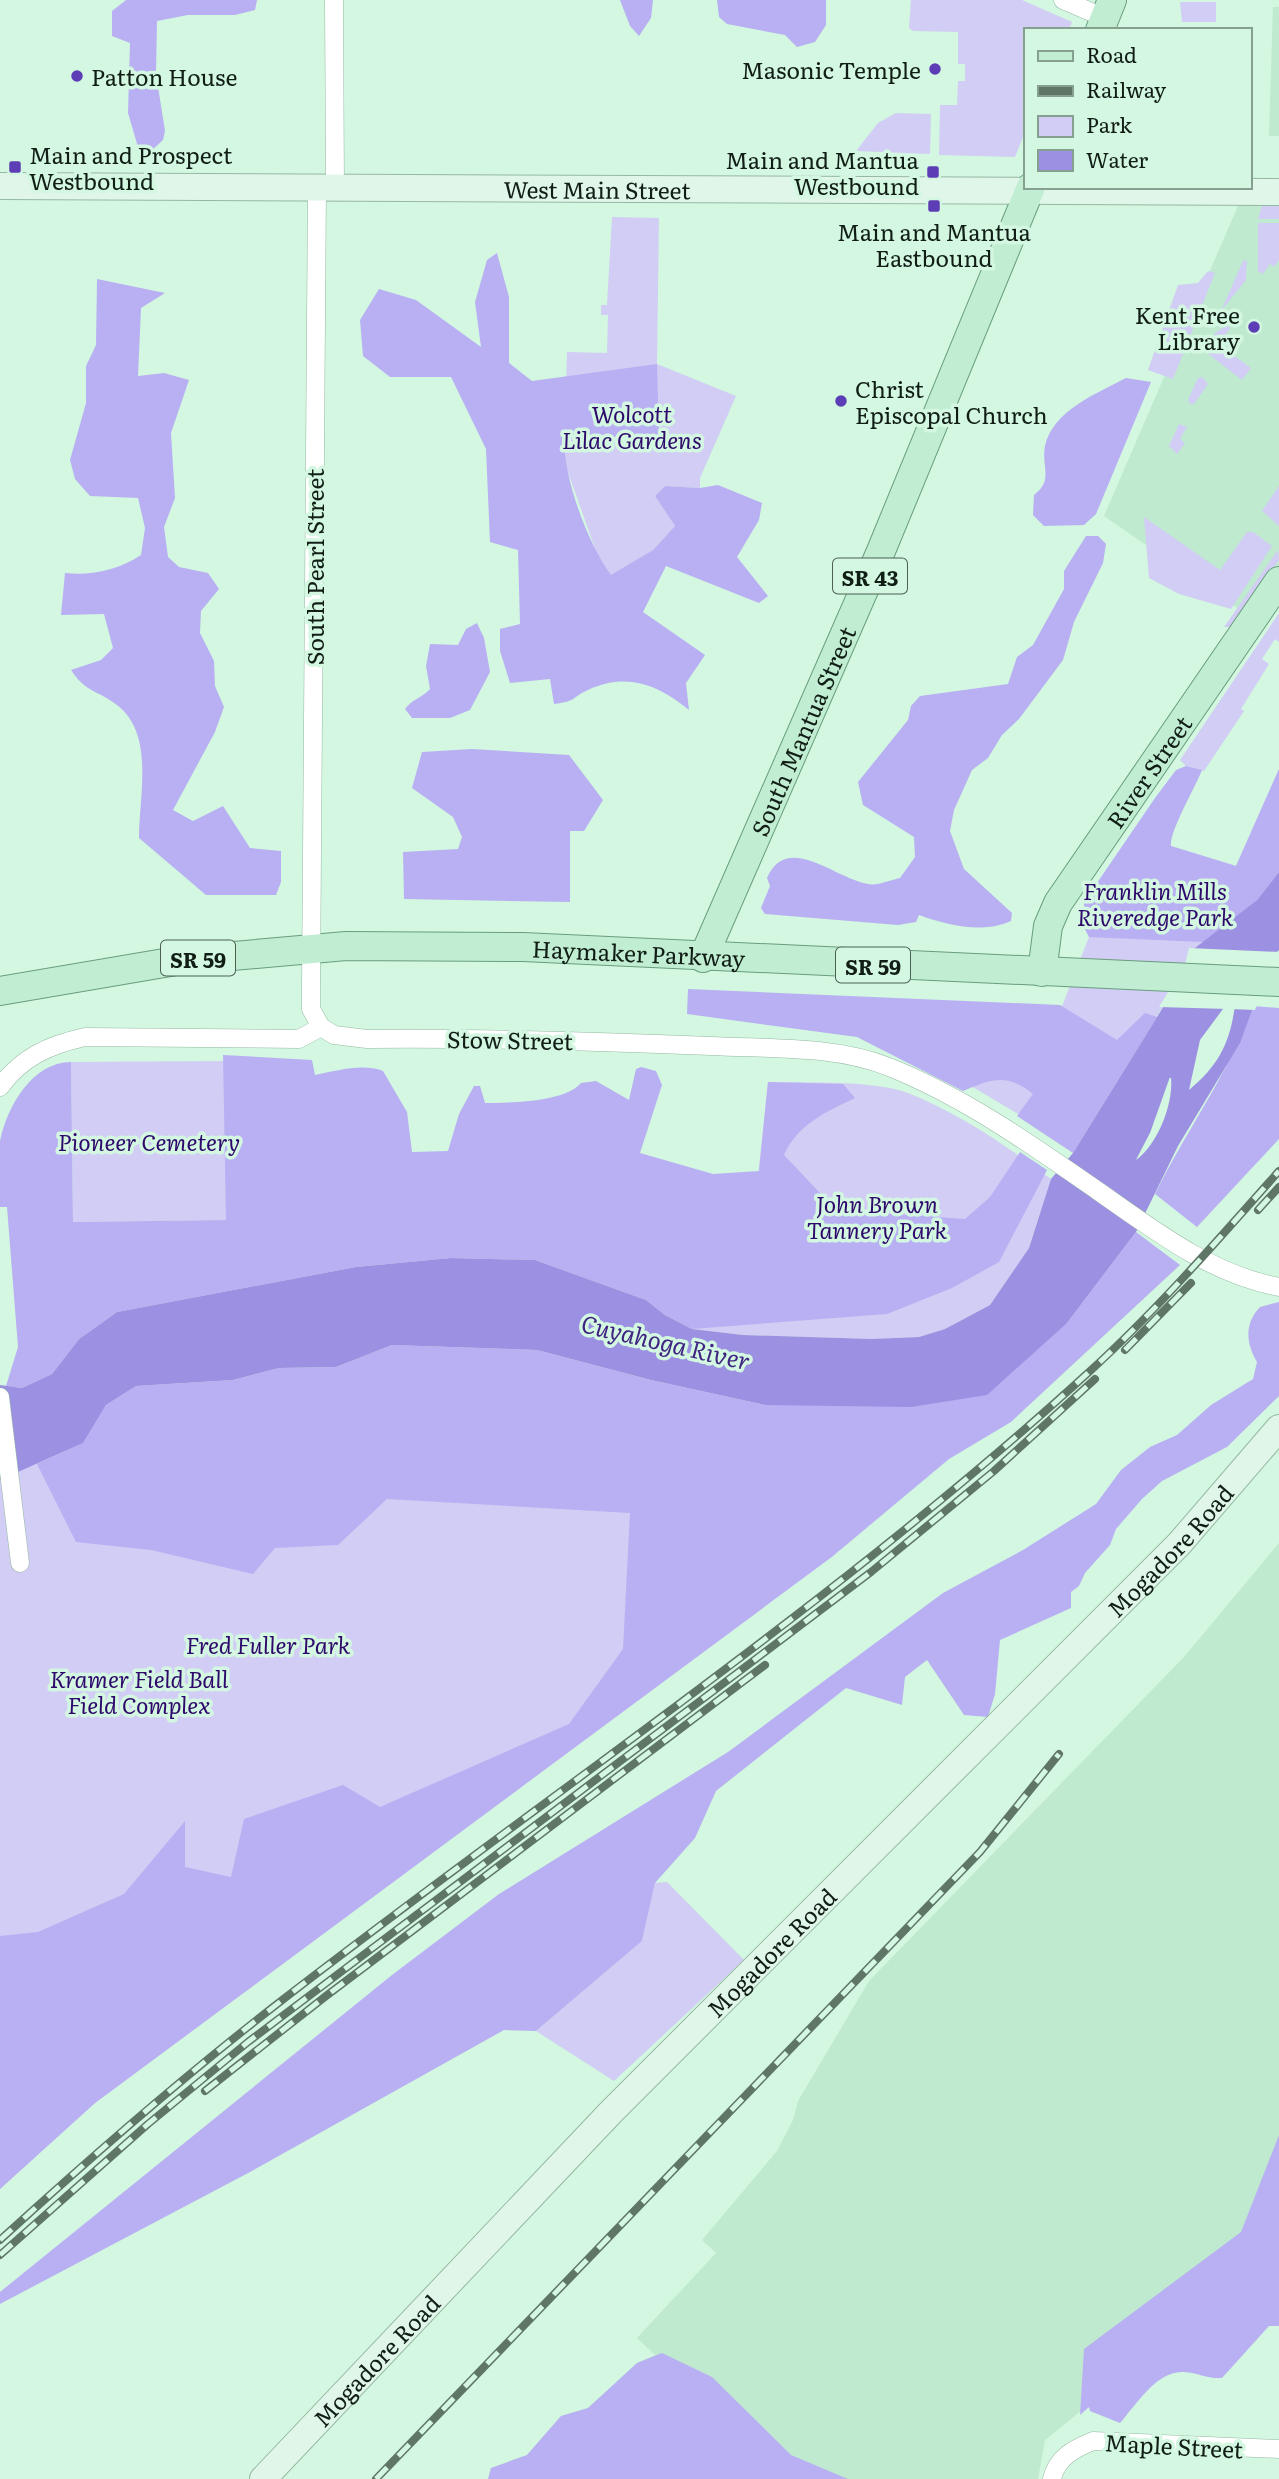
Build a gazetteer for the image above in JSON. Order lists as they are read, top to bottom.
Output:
{
  "streets": {
    "main road": [
      "SR 43",
      "South Mantua Street",
      "River Street",
      "Haymaker Parkway",
      "SR 59"
    ],
    "street": [
      "West Main Street",
      "South Pearl Street",
      "Stow Street",
      "Mogadore Road",
      "Maple Street"
    ]
  },
  "crossings": [
    ["West Main Street", "South Pearl Street"],
    ["West Main Street", "South Mantua Street"],
    ["South Pearl Street", "Haymaker Parkway"],
    ["South Pearl Street", "Stow Street"],
    ["South Mantua Street", "Haymaker Parkway"],
    ["River Street", "Haymaker Parkway"]
  ],
  "water": ["Cuyahoga River"],
  "parks": [
    "Wolcott Lilac Gardens",
    "Franklin Mills Riveredge Park",
    "Pioneer Cemetery",
    "John Brown Tannery Park",
    "Fred Fuller Park",
    "Kramer Field Ball Field Complex"
  ],
  "places": {
    "other": [
      "Masonic Temple",
      "Patton House",
      "Kent Free Library",
      "Christ Episcopal Church"
    ],
    "transit": ["Main and Prospect Westbound", "Main and Mantua Westbound", "Main and Mantua Eastbound"]
  },
  "legend": [
    "Road",
    "Railway",
    "Park",
    "Water"
  ]
}
